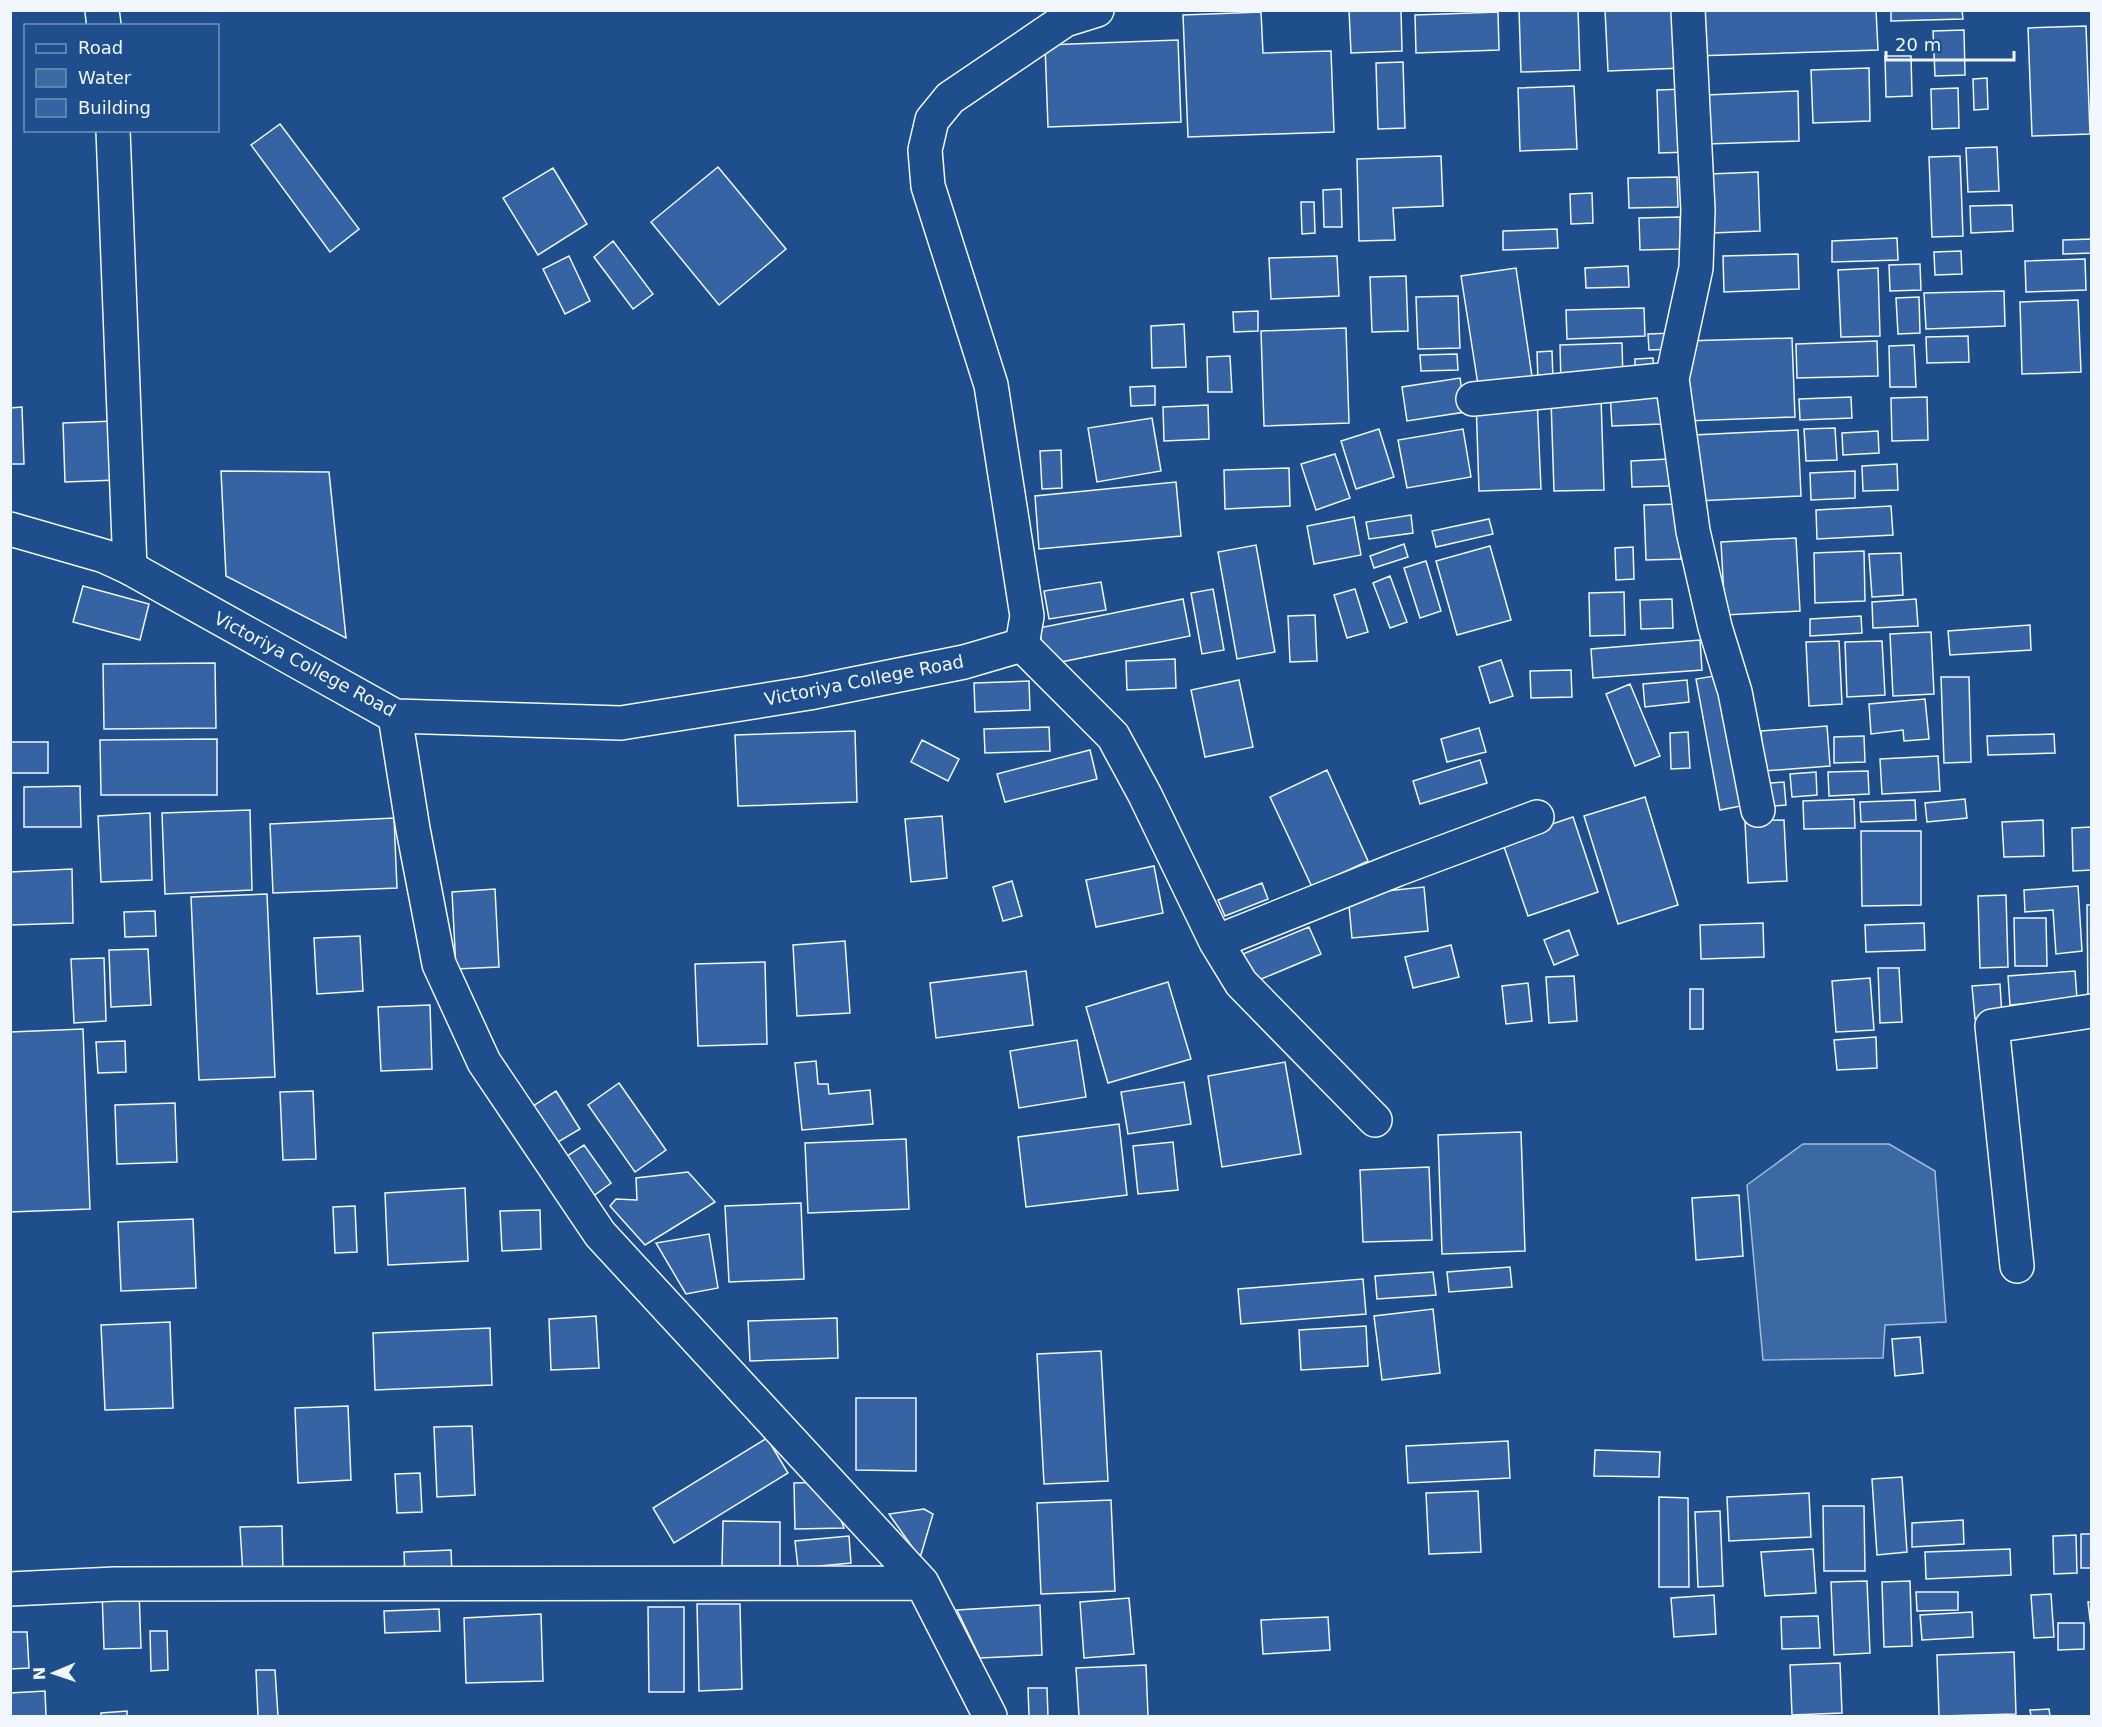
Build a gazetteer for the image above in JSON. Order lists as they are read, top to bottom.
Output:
{
  "streets": {
    "street": ["Victoriya College Road"]
  },
  "legend": ["Road", "Water", "Building"],
  "scale_bar": "20 m",
  "north": "left"
}
